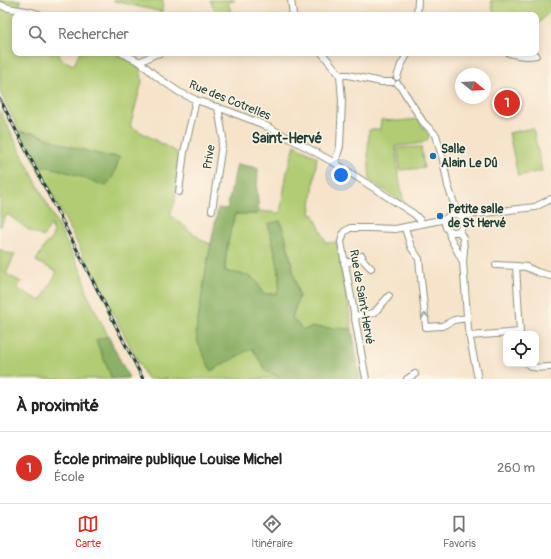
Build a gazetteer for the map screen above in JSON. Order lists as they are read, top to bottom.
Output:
{
  "streets": {
    "street": ["Rue des Cotrelles", "Prive", "Rue de Saint-Hervé"]
  },
  "crossings": [
    ["Rue des Cotrelles", "Prive"],
    ["Rue des Cotrelles", "Rue de Saint-Hervé"]
  ],
  "districts": ["Saint-Hervé"],
  "places": ["Salle Alain Le Dû", "Petite salle de St Hervé"],
  "north": "right",
  "page": {
    "search": "Rechercher",
    "pins": "1",
    "heading": "À proximité",
    "list": [
      {
        "mark": "1",
        "name": "École primaire publique Louise Michel",
        "note": "École",
        "value": "260 m"
      }
    ],
    "nav": ["Carte", "Itinéraire", "Favoris"]
  }
}
